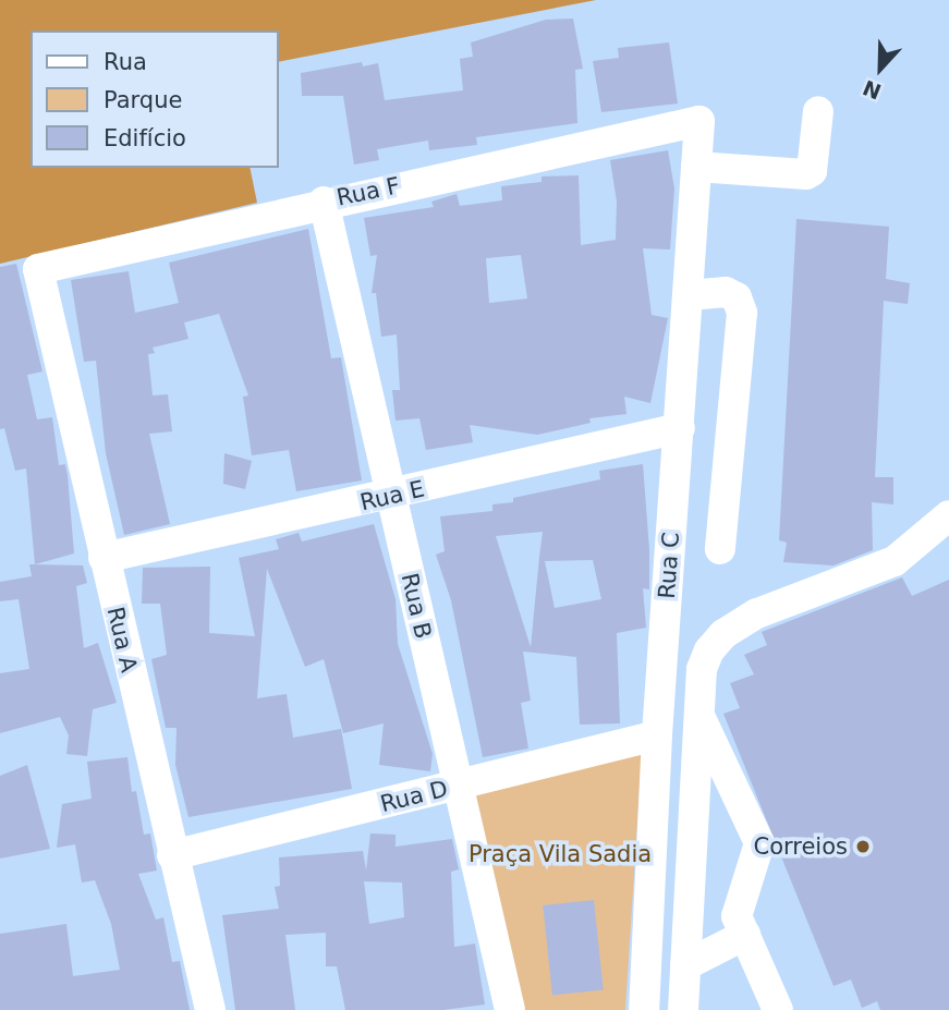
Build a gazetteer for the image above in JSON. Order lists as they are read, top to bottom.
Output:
{
  "streets": {
    "street": [
      "Rua F",
      "Rua E",
      "Rua C",
      "Rua B",
      "Rua A",
      "Rua D"
    ]
  },
  "crossings": [
    ["Rua F", "Rua C"],
    ["Rua F", "Rua B"],
    ["Rua F", "Rua A"],
    ["Rua E", "Rua C"],
    ["Rua E", "Rua B"],
    ["Rua E", "Rua A"],
    ["Rua C", "Rua D"],
    ["Rua B", "Rua D"],
    ["Rua A", "Rua D"]
  ],
  "parks": ["Praça Vila Sadia"],
  "places": ["Correios"],
  "legend": ["Rua", "Parque", "Edifício"],
  "north": "bottom"
}
